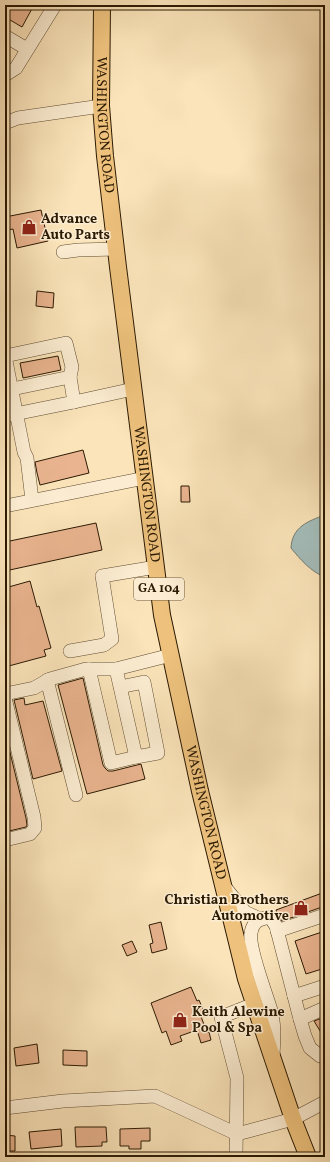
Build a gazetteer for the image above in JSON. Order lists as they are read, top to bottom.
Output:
{
  "streets": {
    "main road": ["WASHINGTON ROAD", "GA 104"]
  },
  "places": {
    "shop": ["Advance Auto Parts", "Christian Brothers Automotive", "Keith Alewine Pool & Spa"]
  }
}
